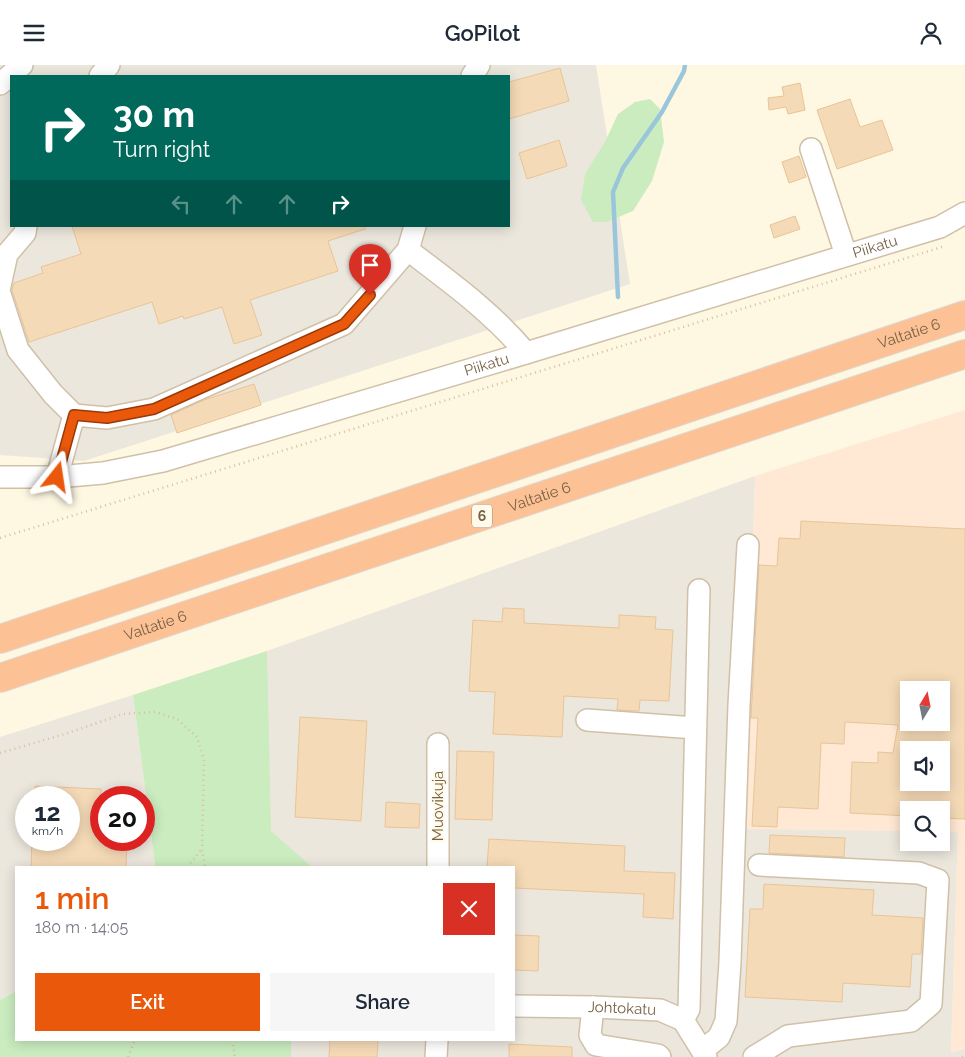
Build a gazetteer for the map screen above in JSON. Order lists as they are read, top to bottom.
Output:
{
  "streets": {
    "highway": ["Valtatie 6", "6"],
    "street": ["Piikatu", "Muovikuja", "Johtokatu"]
  },
  "north": "top",
  "page": {
    "header": "GoPilot",
    "turn": ["30 m", "Turn right"],
    "speed": "12 km/h",
    "limit": "20",
    "heading": ["1 min", "180 m · 14:05"],
    "buttons": ["Exit", "Share"]
  }
}
